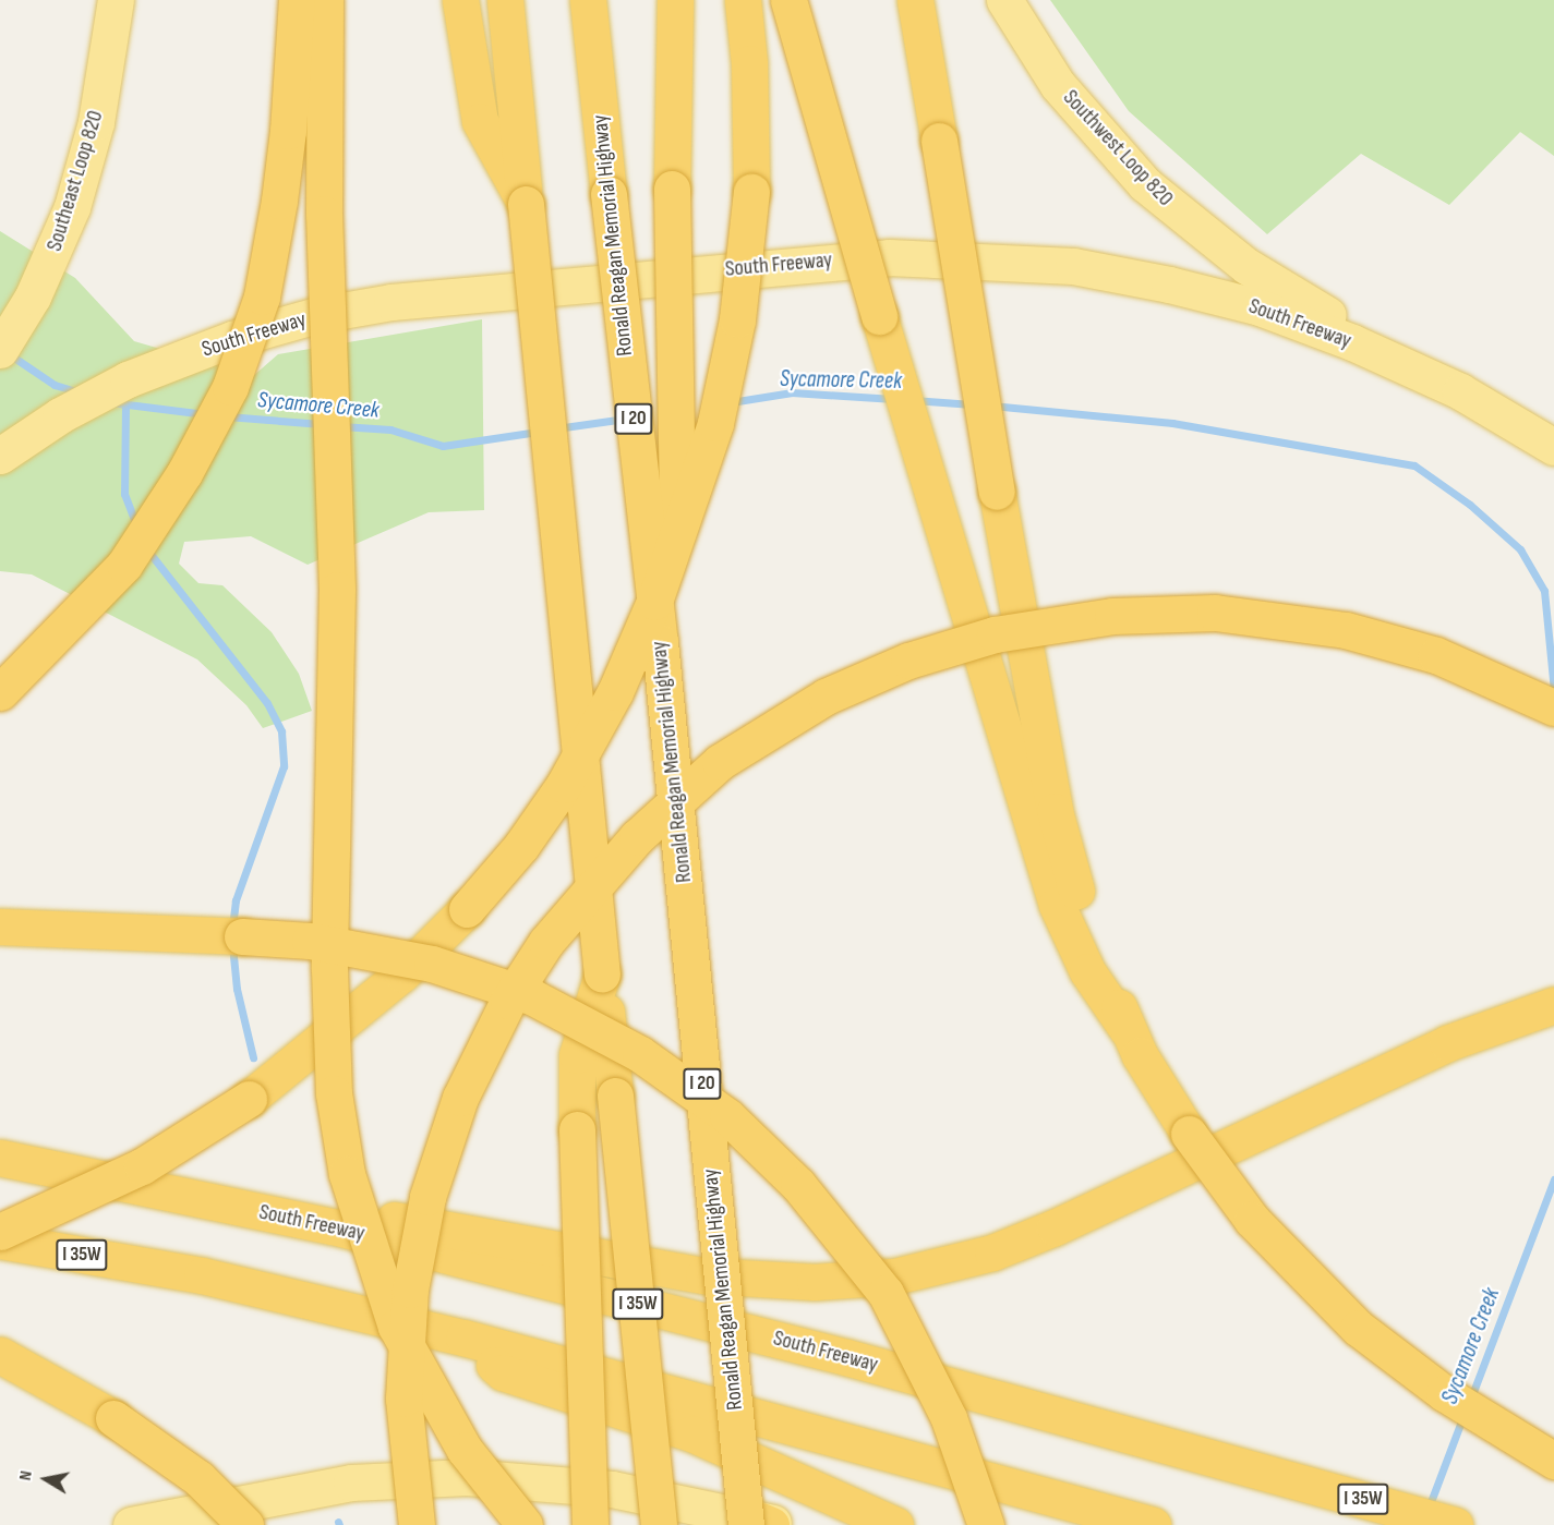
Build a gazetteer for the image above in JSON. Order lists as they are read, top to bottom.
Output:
{
  "streets": {
    "highway": [
      "Ronald Reagan Memorial Highway",
      "South Freeway",
      "I 20",
      "I 35W"
    ],
    "main road": ["Southwest Loop 820", "Southeast Loop 820"]
  },
  "crossings": [
    ["Southwest Loop 820", "South Freeway"]
  ],
  "water": ["Sycamore Creek"],
  "north": "left"
}
